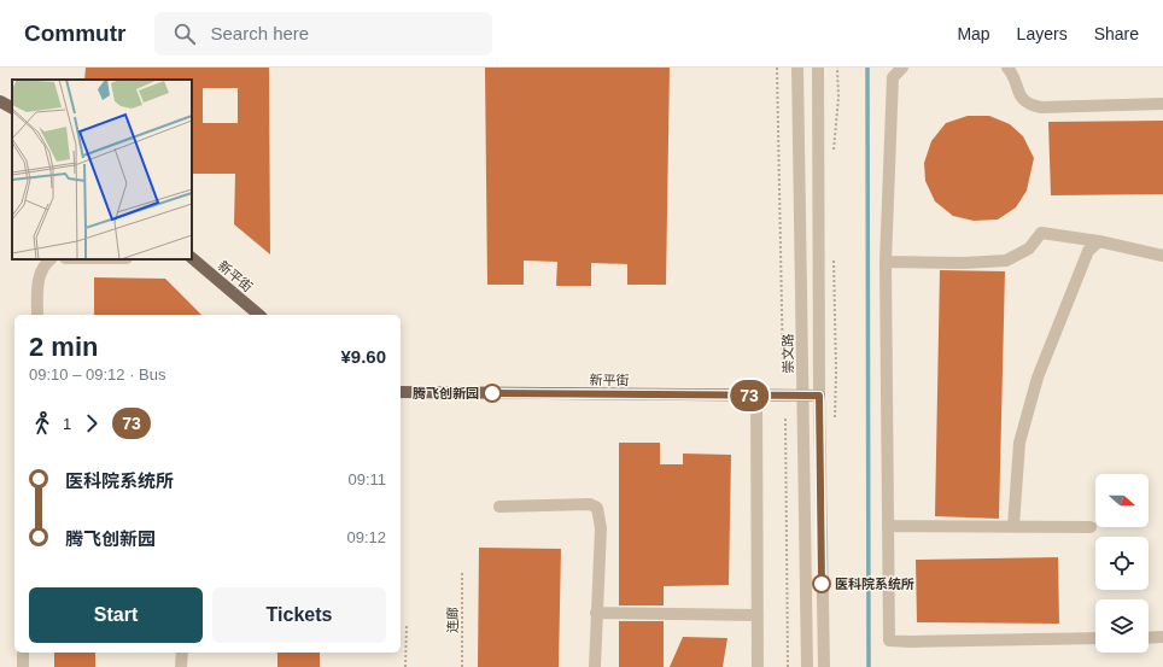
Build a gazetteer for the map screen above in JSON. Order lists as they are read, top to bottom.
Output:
{
  "streets": {
    "main road": ["新平街"],
    "street": ["崇文路"],
    "path": ["连廊"]
  },
  "crossings": [
    ["新平街", "崇文路"]
  ],
  "places": ["腾飞创新园", "医科院系统所"],
  "lines": ["bus line 73"],
  "north": "right",
  "page": {
    "header": "Commutr",
    "search": "Search here",
    "nav": ["Map", "Layers", "Share"],
    "on_map": "73",
    "heading": ["2 min", "09:10 – 09:12 · Bus", "¥9.60"],
    "legs": ["1", "73"],
    "list": [
      {
        "name": "医科院系统所",
        "value": "09:11"
      },
      {
        "name": "腾飞创新园",
        "value": "09:12"
      }
    ],
    "buttons": ["Start", "Tickets"]
  }
}
